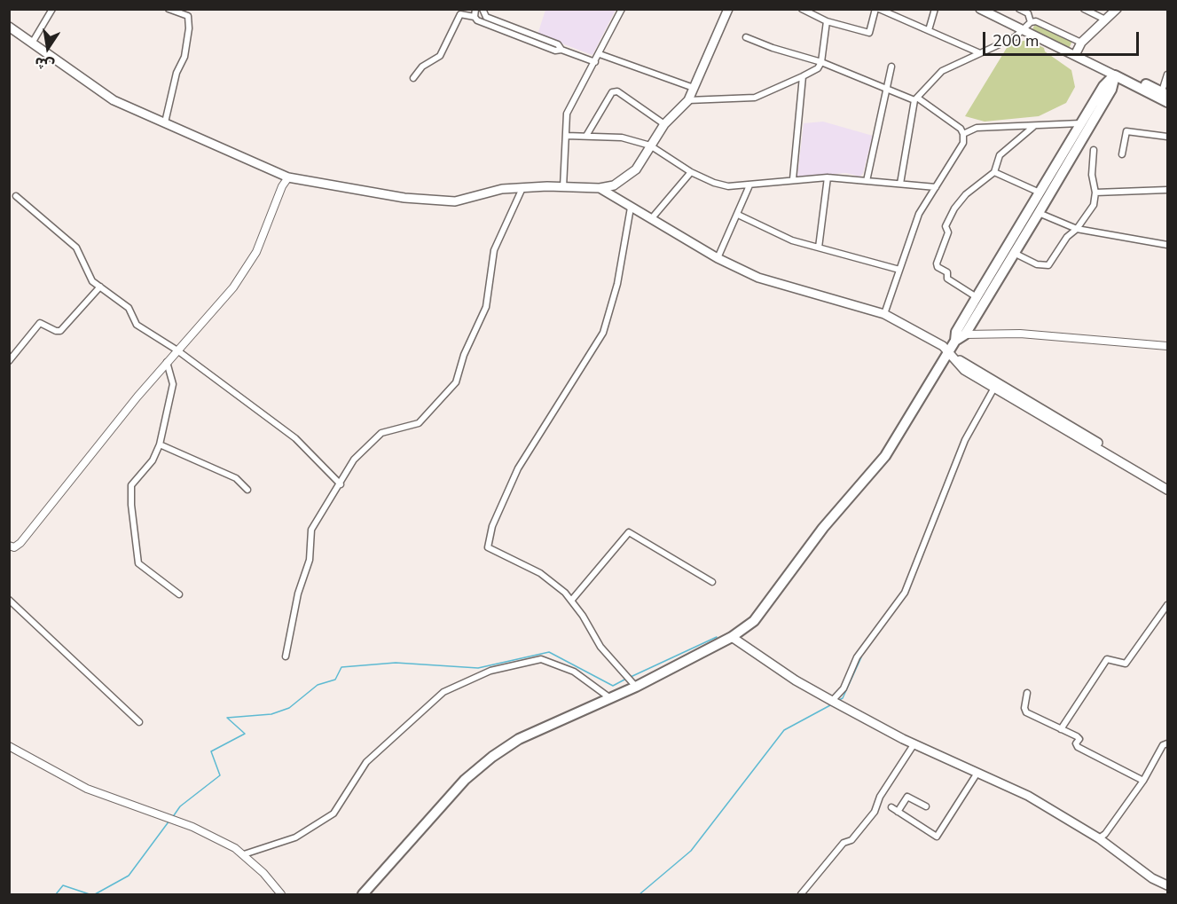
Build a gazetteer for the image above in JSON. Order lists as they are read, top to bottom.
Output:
{
  "scale_bar": "200 m",
  "north": "bottom"
}
